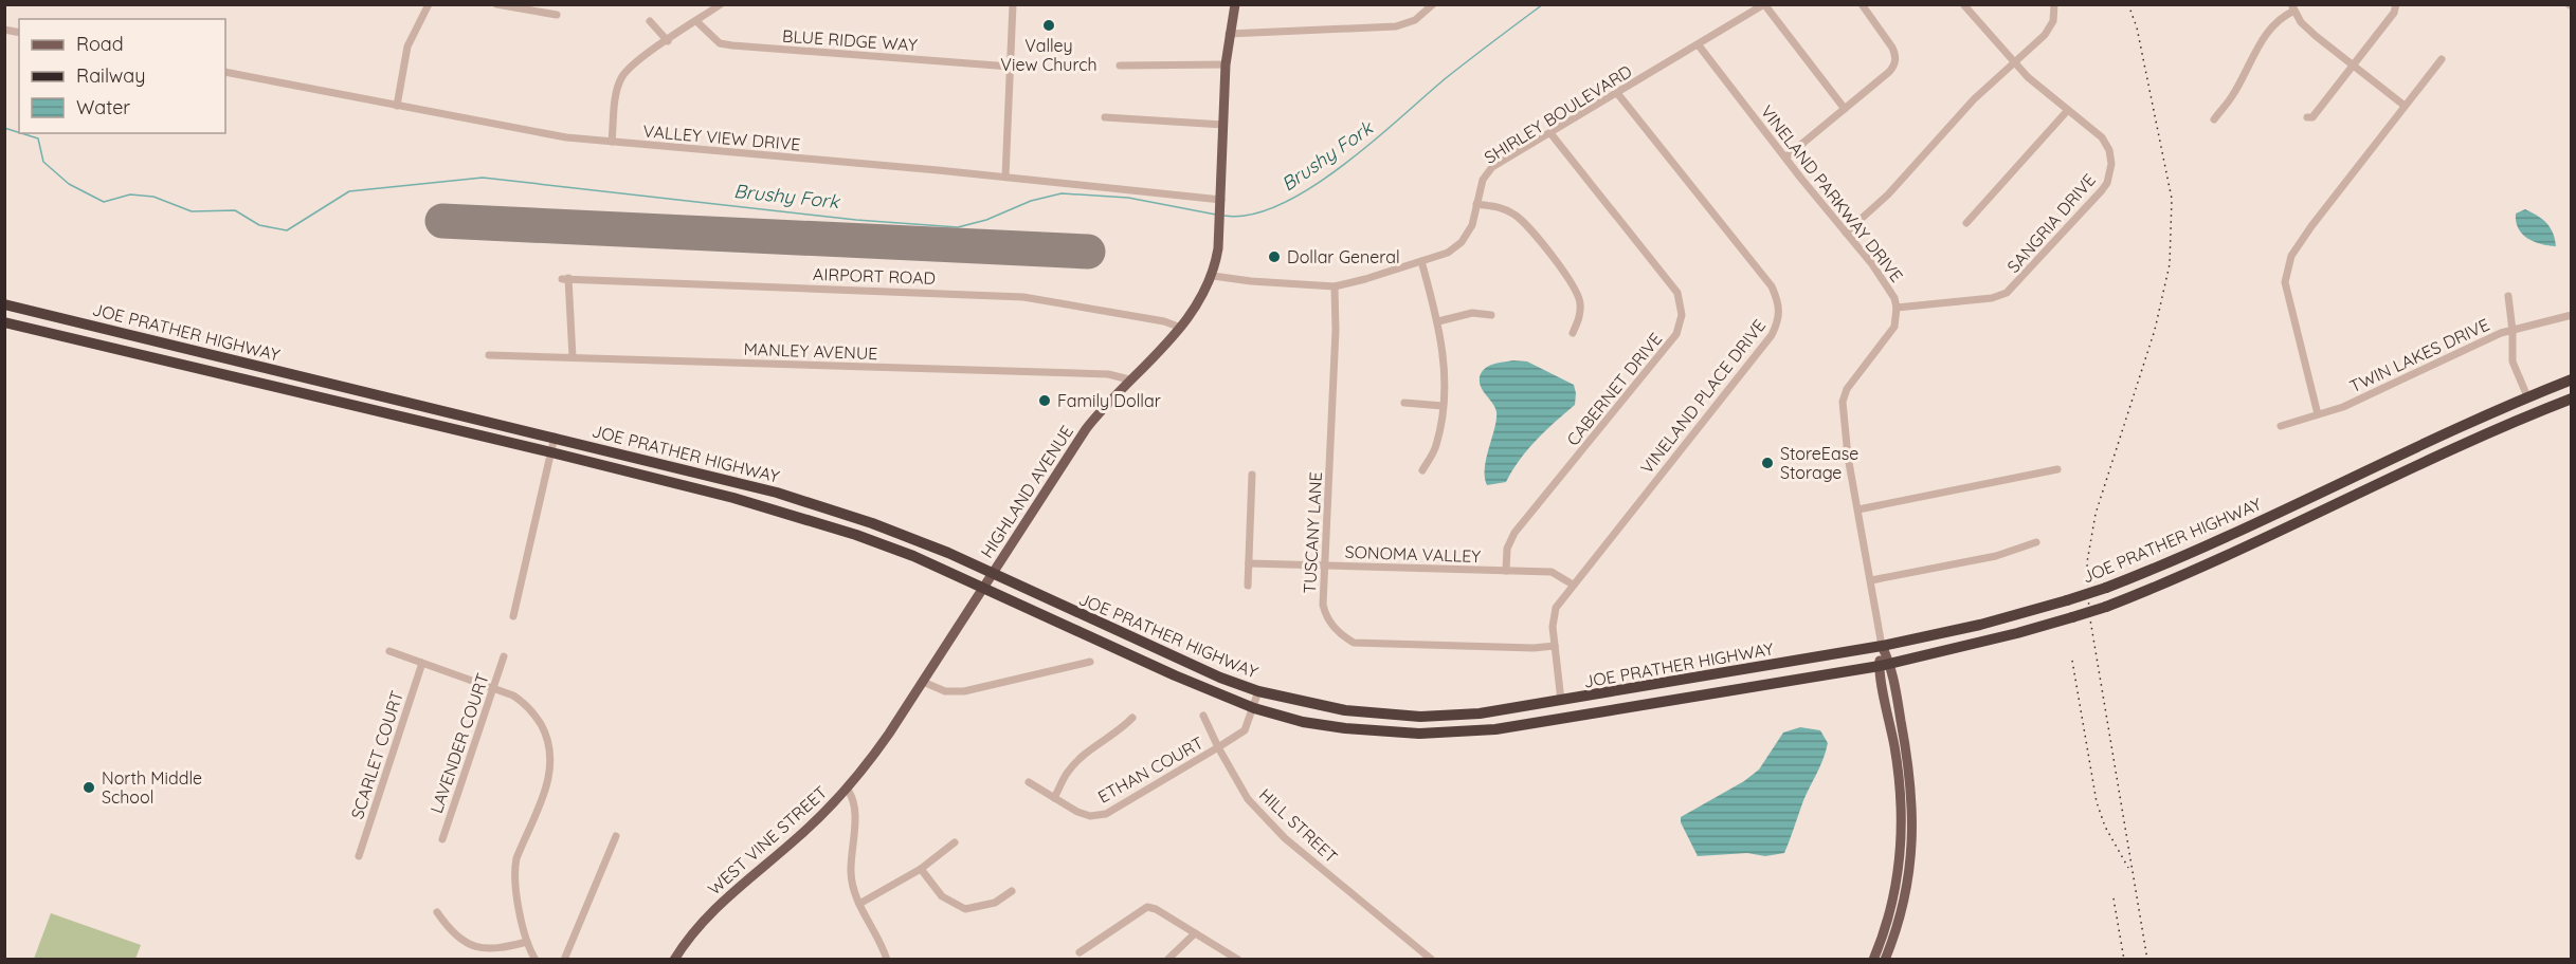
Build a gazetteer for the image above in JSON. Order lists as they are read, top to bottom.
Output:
{
  "streets": {
    "highway": ["JOE PRATHER HIGHWAY"],
    "main road": ["HIGHLAND AVENUE", "WEST VINE STREET"],
    "street": [
      "BLUE RIDGE WAY",
      "SHIRLEY BOULEVARD",
      "VALLEY VIEW DRIVE",
      "VINELAND PARKWAY DRIVE",
      "SANGRIA DRIVE",
      "AIRPORT ROAD",
      "MANLEY AVENUE",
      "TWIN LAKES DRIVE",
      "CABERNET DRIVE",
      "VINELAND PLACE DRIVE",
      "TUSCANY LANE",
      "SONOMA VALLEY",
      "LAVENDER COURT",
      "SCARLET COURT",
      "ETHAN COURT",
      "HILL STREET"
    ]
  },
  "crossings": [
    ["SHIRLEY BOULEVARD", "VINELAND PARKWAY DRIVE"],
    ["SHIRLEY BOULEVARD", "CABERNET DRIVE"],
    ["SHIRLEY BOULEVARD", "VINELAND PLACE DRIVE"],
    ["SHIRLEY BOULEVARD", "HIGHLAND AVENUE"],
    ["SHIRLEY BOULEVARD", "TUSCANY LANE"],
    ["VALLEY VIEW DRIVE", "HIGHLAND AVENUE"],
    ["VINELAND PARKWAY DRIVE", "SANGRIA DRIVE"],
    ["VINELAND PARKWAY DRIVE", "JOE PRATHER HIGHWAY"],
    ["AIRPORT ROAD", "MANLEY AVENUE"],
    ["AIRPORT ROAD", "HIGHLAND AVENUE"],
    ["JOE PRATHER HIGHWAY", "VINELAND PLACE DRIVE"],
    ["JOE PRATHER HIGHWAY", "HIGHLAND AVENUE"],
    ["MANLEY AVENUE", "HIGHLAND AVENUE"],
    ["CABERNET DRIVE", "SONOMA VALLEY"],
    ["VINELAND PLACE DRIVE", "TUSCANY LANE"],
    ["VINELAND PLACE DRIVE", "SONOMA VALLEY"],
    ["HIGHLAND AVENUE", "WEST VINE STREET"],
    ["TUSCANY LANE", "SONOMA VALLEY"],
    ["ETHAN COURT", "HILL STREET"]
  ],
  "water": ["Brushy Fork"],
  "places": [
    "Valley View Church",
    "Dollar General",
    "Family Dollar",
    "StoreEase Storage",
    "North Middle School"
  ],
  "legend": ["Road", "Railway", "Water"]
}
